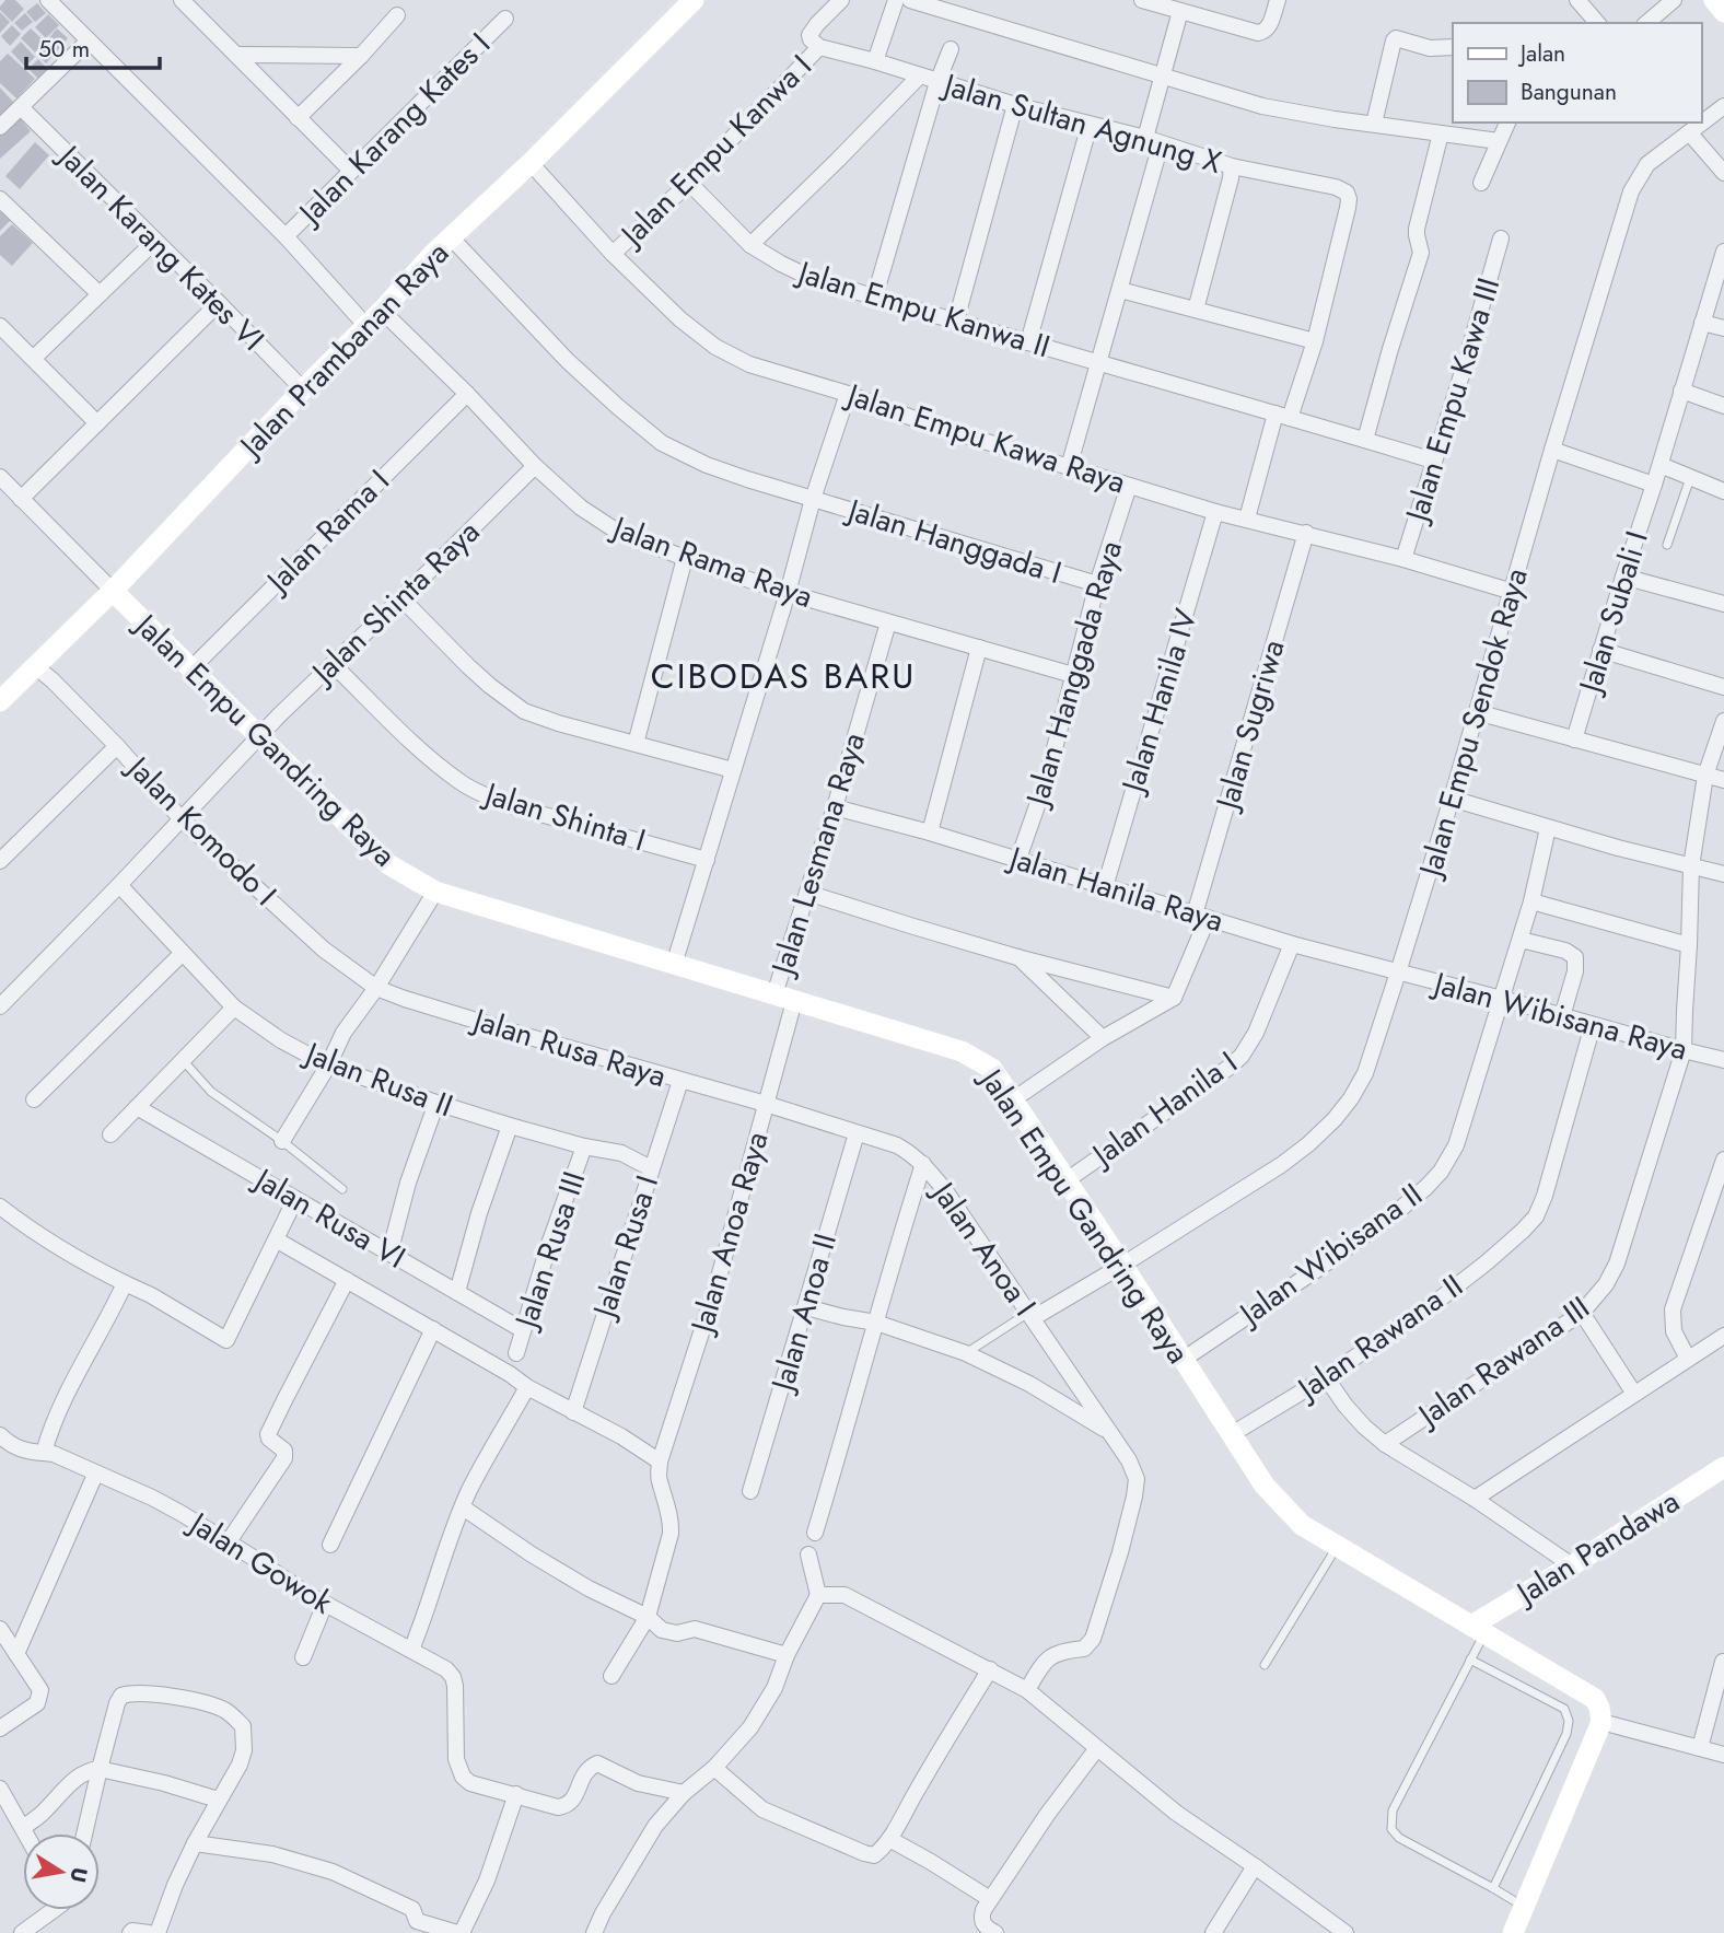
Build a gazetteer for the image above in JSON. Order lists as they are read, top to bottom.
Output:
{
  "streets": {
    "street": [
      "Jalan Sultan Agnung X",
      "Jalan Karang Kates I",
      "Jalan Empu Kanwa I",
      "Jalan Karang Kates VI",
      "Jalan Empu Kanwa II",
      "Jalan Prambanan Raya",
      "Jalan Empu Kawa III",
      "Jalan Empu Kawa Raya",
      "Jalan Rama I",
      "Jalan Hanggada I",
      "Jalan Rama Raya",
      "Jalan Shinta Raya",
      "Jalan Subali I",
      "Jalan Hanggada Raya",
      "Jalan Hanila IV",
      "Jalan Empu Sendok Raya",
      "Jalan Sugriwa",
      "Jalan Empu Gandring Raya",
      "Jalan Shinta I",
      "Jalan Komodo I",
      "Jalan Lesmana Raya",
      "Jalan Hanila Raya",
      "Jalan Wibisana Raya",
      "Jalan Rusa Raya",
      "Jalan Rusa II",
      "Jalan Hanila I",
      "Jalan Rusa VI",
      "Jalan Anoa Raya",
      "Jalan Rusa I",
      "Jalan Rusa III",
      "Jalan Anoa I",
      "Jalan Wibisana II",
      "Jalan Anoa II",
      "Jalan Rawana II",
      "Jalan Rawana III",
      "Jalan Pandawa",
      "Jalan Gowok"
    ]
  },
  "crossings": [
    ["Jalan Sultan Agnung X", "Jalan Empu Kanwa I"],
    ["Jalan Karang Kates I", "Jalan Rama Raya"],
    ["Jalan Empu Kanwa I", "Jalan Empu Kanwa II"],
    ["Jalan Empu Kanwa I", "Jalan Empu Kawa Raya"],
    ["Jalan Karang Kates VI", "Jalan Prambanan Raya"],
    ["Jalan Empu Kanwa II", "Jalan Empu Kawa III"],
    ["Jalan Prambanan Raya", "Jalan Empu Kawa Raya"],
    ["Jalan Prambanan Raya", "Jalan Hanggada I"],
    ["Jalan Prambanan Raya", "Jalan Rama Raya"],
    ["Jalan Prambanan Raya", "Jalan Empu Gandring Raya"],
    ["Jalan Prambanan Raya", "Jalan Komodo I"],
    ["Jalan Empu Kawa III", "Jalan Empu Kawa Raya"],
    ["Jalan Empu Kawa Raya", "Jalan Hanggada Raya"],
    ["Jalan Empu Kawa Raya", "Jalan Hanila IV"],
    ["Jalan Empu Kawa Raya", "Jalan Empu Sendok Raya"],
    ["Jalan Empu Kawa Raya", "Jalan Sugriwa"],
    ["Jalan Rama I", "Jalan Rama Raya"],
    ["Jalan Rama I", "Jalan Empu Gandring Raya"],
    ["Jalan Hanggada I", "Jalan Hanggada Raya"],
    ["Jalan Rama Raya", "Jalan Shinta Raya"],
    ["Jalan Rama Raya", "Jalan Hanggada Raya"],
    ["Jalan Rama Raya", "Jalan Lesmana Raya"],
    ["Jalan Shinta Raya", "Jalan Empu Gandring Raya"],
    ["Jalan Shinta Raya", "Jalan Shinta I"],
    ["Jalan Shinta Raya", "Jalan Komodo I"],
    ["Jalan Shinta Raya", "Jalan Rusa II"],
    ["Jalan Hanggada Raya", "Jalan Hanila Raya"],
    ["Jalan Hanila IV", "Jalan Hanila Raya"],
    ["Jalan Empu Sendok Raya", "Jalan Empu Gandring Raya"],
    ["Jalan Empu Sendok Raya", "Jalan Hanila Raya"],
    ["Jalan Empu Sendok Raya", "Jalan Wibisana Raya"],
    ["Jalan Empu Sendok Raya", "Jalan Anoa I"],
    ["Jalan Sugriwa", "Jalan Hanila Raya"],
    ["Jalan Empu Gandring Raya", "Jalan Lesmana Raya"],
    ["Jalan Empu Gandring Raya", "Jalan Hanila I"],
    ["Jalan Empu Gandring Raya", "Jalan Anoa Raya"],
    ["Jalan Empu Gandring Raya", "Jalan Wibisana II"],
    ["Jalan Empu Gandring Raya", "Jalan Rawana II"],
    ["Jalan Empu Gandring Raya", "Jalan Pandawa"],
    ["Jalan Komodo I", "Jalan Rusa Raya"],
    ["Jalan Lesmana Raya", "Jalan Hanila Raya"],
    ["Jalan Lesmana Raya", "Jalan Anoa Raya"],
    ["Jalan Hanila Raya", "Jalan Wibisana Raya"],
    ["Jalan Hanila Raya", "Jalan Hanila I"],
    ["Jalan Wibisana Raya", "Jalan Wibisana II"],
    ["Jalan Wibisana Raya", "Jalan Rawana II"],
    ["Jalan Wibisana Raya", "Jalan Rawana III"],
    ["Jalan Rusa Raya", "Jalan Anoa Raya"],
    ["Jalan Rusa Raya", "Jalan Rusa I"],
    ["Jalan Rusa Raya", "Jalan Anoa I"],
    ["Jalan Rusa II", "Jalan Rusa I"],
    ["Jalan Rusa II", "Jalan Rusa III"],
    ["Jalan Rusa VI", "Jalan Rusa III"],
    ["Jalan Anoa Raya", "Jalan Anoa I"],
    ["Jalan Anoa I", "Jalan Anoa II"]
  ],
  "districts": ["CIBODAS BARU"],
  "legend": ["Jalan", "Bangunan"],
  "scale_bar": "50 m",
  "north": "right"
}
